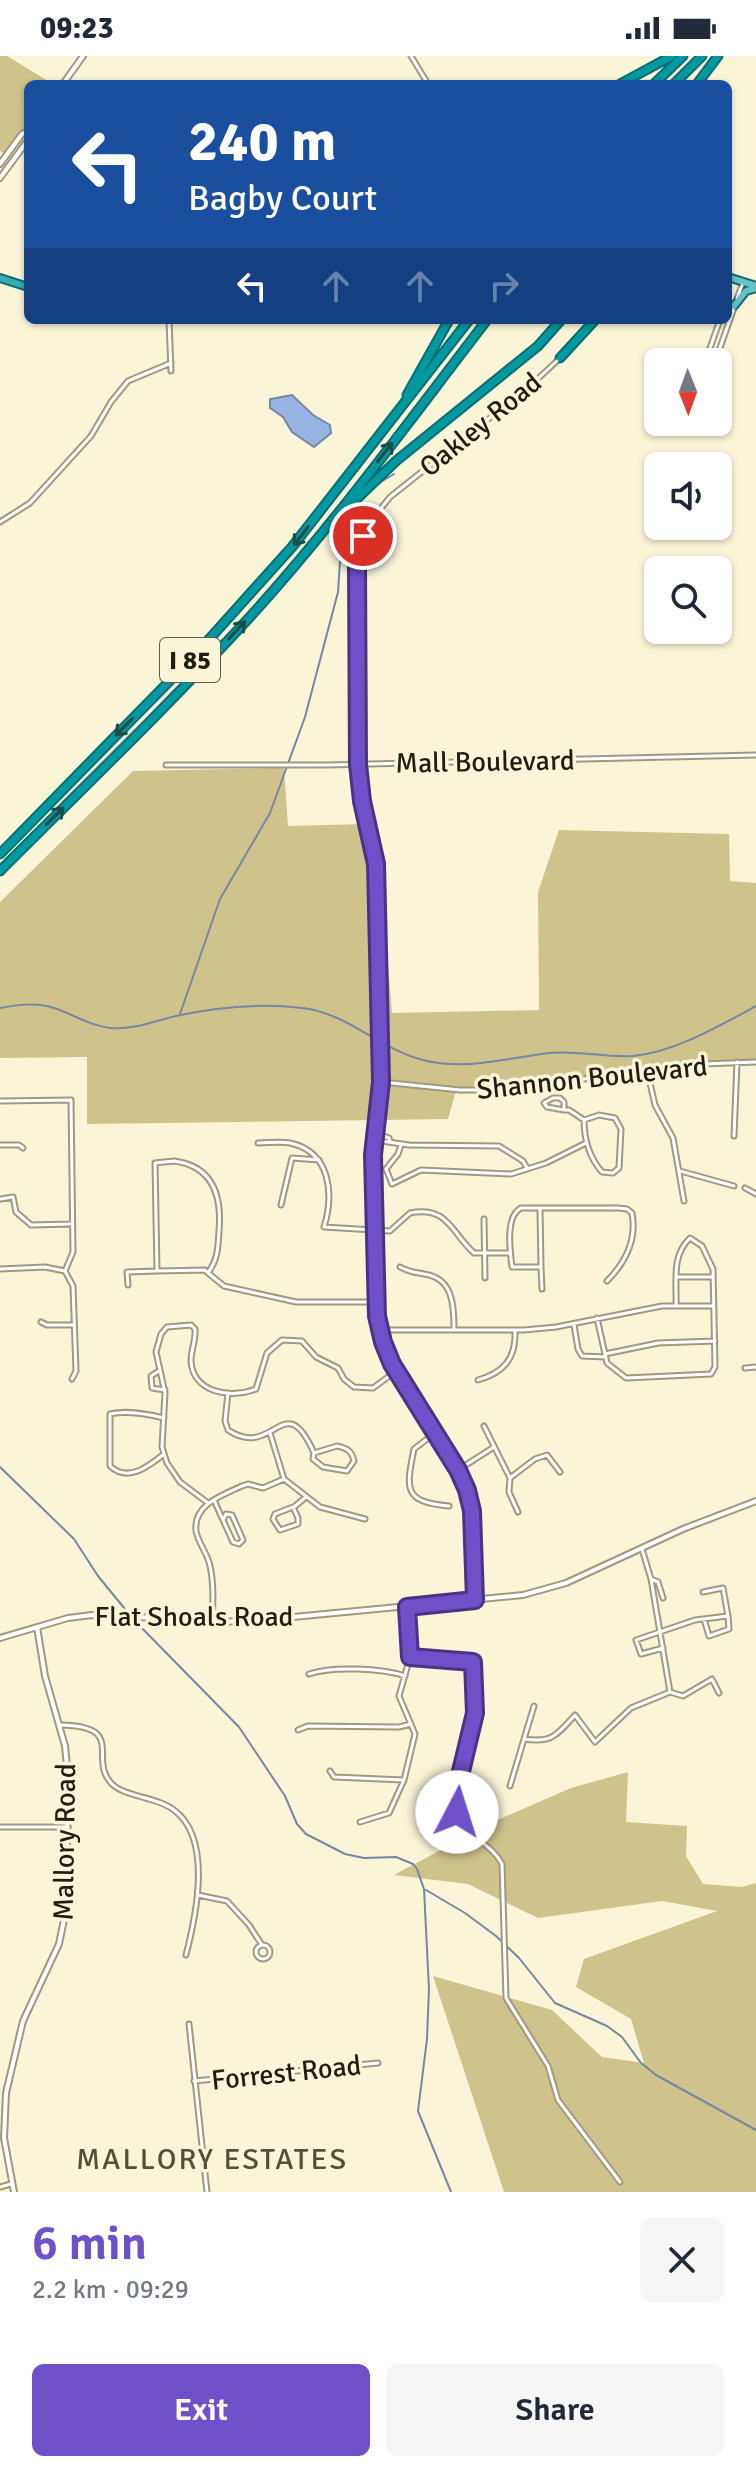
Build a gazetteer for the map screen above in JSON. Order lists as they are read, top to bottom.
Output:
{
  "streets": {
    "highway": ["I 85"],
    "street": [
      "Oakley Road",
      "Mall Boulevard",
      "Shannon Boulevard",
      "Flat Shoals Road",
      "Mallory Road",
      "Forrest Road"
    ]
  },
  "crossings": [
    ["Oakley Road", "Mall Boulevard"],
    ["Oakley Road", "Shannon Boulevard"],
    ["Oakley Road", "Flat Shoals Road"],
    ["Flat Shoals Road", "Mallory Road"]
  ],
  "districts": ["MALLORY ESTATES"],
  "north": "bottom",
  "page": {
    "status": "09:23",
    "turn": ["240 m", "Bagby Court"],
    "heading": ["6 min", "2.2 km · 09:29"],
    "buttons": ["Exit", "Share"]
  }
}
